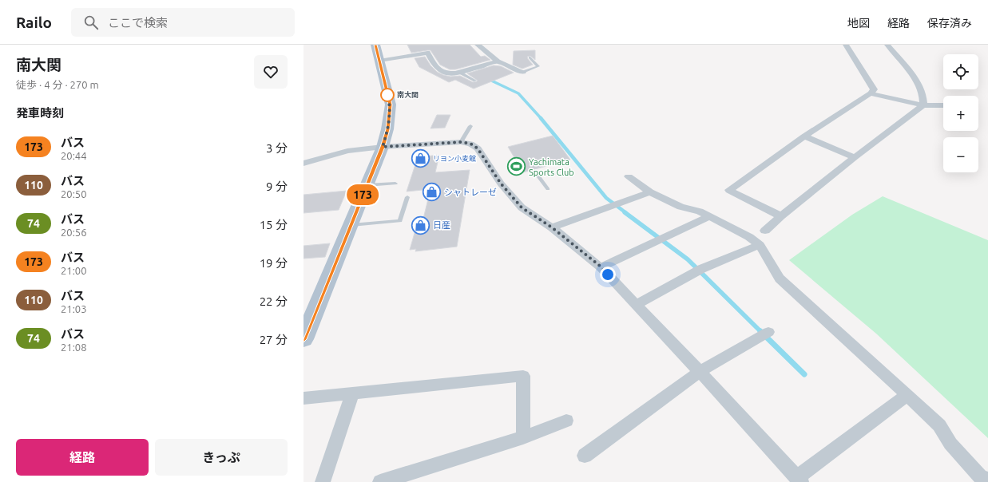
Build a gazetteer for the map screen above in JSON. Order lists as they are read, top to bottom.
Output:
{
  "places": {
    "other": ["南大関"],
    "shop": ["リヨン小麦館", "シャトレーゼ", "日産"],
    "sports": ["Yachimata Sports Club"]
  },
  "lines": ["bus line 173"],
  "page": {
    "header": "Railo",
    "search": "ここで検索",
    "nav": ["地図", "経路", "保存済み"],
    "heading": [
      ["南大関", "徒歩 · 4 分 · 270 m"],
      "発車時刻"
    ],
    "on_map": "173",
    "map_buttons": ["+", "−"],
    "list": [
      {
        "mark": "173",
        "name": "バス",
        "note": "20:44",
        "value": "3 分"
      },
      {
        "mark": "110",
        "name": "バス",
        "note": "20:50",
        "value": "9 分"
      },
      {
        "mark": "74",
        "name": "バス",
        "note": "20:56",
        "value": "15 分"
      },
      {
        "mark": "173",
        "name": "バス",
        "note": "21:00",
        "value": "19 分"
      },
      {
        "mark": "110",
        "name": "バス",
        "note": "21:03",
        "value": "22 分"
      },
      {
        "mark": "74",
        "name": "バス",
        "note": "21:08",
        "value": "27 分"
      }
    ],
    "buttons": ["経路", "きっぷ"]
  }
}
